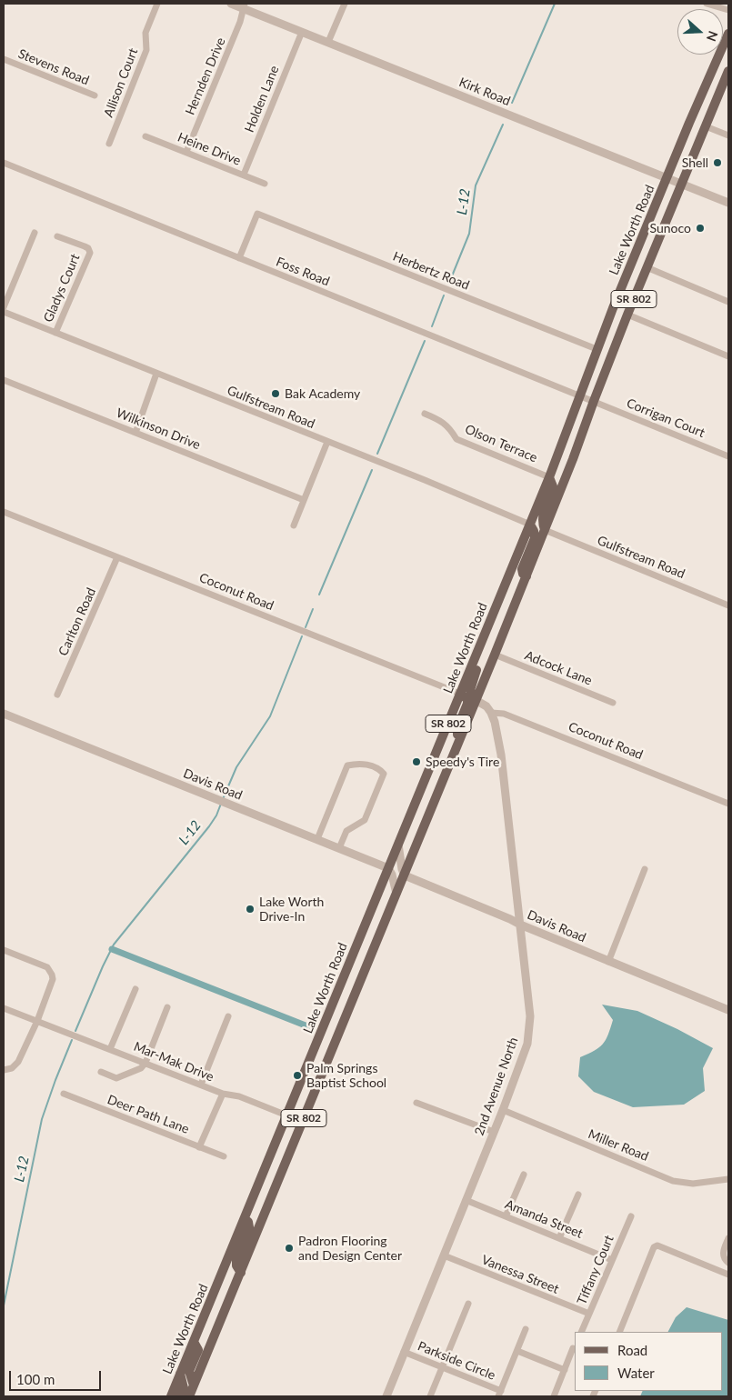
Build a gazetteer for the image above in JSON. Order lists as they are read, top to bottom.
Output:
{
  "streets": {
    "main road": ["Lake Worth Road", "SR 802"],
    "street": [
      "Stevens Road",
      "Hernden Drive",
      "Allison Court",
      "Kirk Road",
      "Holden Lane",
      "Heine Drive",
      "Herbertz Road",
      "Foss Road",
      "Gladys Court",
      "Gulfstream Road",
      "Corrigan Court",
      "Wilkinson Drive",
      "Olson Terrace",
      "Coconut Road",
      "Carlton Road",
      "Adcock Lane",
      "Davis Road",
      "Mar-Mak Drive",
      "2nd Avenue North",
      "Deer Path Lane",
      "Miller Road",
      "Amanda Street",
      "Tiffany Court",
      "Vanessa Street",
      "Parkside Circle"
    ]
  },
  "crossings": [
    ["Hernden Drive", "Kirk Road"],
    ["Hernden Drive", "Heine Drive"],
    ["Kirk Road", "Holden Lane"],
    ["Kirk Road", "Lake Worth Road"],
    ["Kirk Road", "SR 802"],
    ["Holden Lane", "Heine Drive"],
    ["Lake Worth Road", "Herbertz Road"],
    ["Lake Worth Road", "Foss Road"],
    ["Lake Worth Road", "Gulfstream Road"],
    ["Lake Worth Road", "Olson Terrace"],
    ["Lake Worth Road", "Coconut Road"],
    ["Lake Worth Road", "Davis Road"],
    ["Lake Worth Road", "Mar-Mak Drive"],
    ["Herbertz Road", "Foss Road"],
    ["Foss Road", "SR 802"],
    ["Foss Road", "Corrigan Court"],
    ["Gladys Court", "Gulfstream Road"],
    ["SR 802", "Gulfstream Road"],
    ["SR 802", "Corrigan Court"],
    ["SR 802", "Coconut Road"],
    ["SR 802", "Adcock Lane"],
    ["SR 802", "Davis Road"],
    ["SR 802", "Mar-Mak Drive"],
    ["Coconut Road", "Carlton Road"],
    ["Coconut Road", "2nd Avenue North"],
    ["Davis Road", "2nd Avenue North"],
    ["2nd Avenue North", "Miller Road"],
    ["2nd Avenue North", "Amanda Street"],
    ["2nd Avenue North", "Vanessa Street"],
    ["2nd Avenue North", "Parkside Circle"],
    ["Amanda Street", "Tiffany Court"],
    ["Tiffany Court", "Vanessa Street"]
  ],
  "water": ["L-12"],
  "places": [
    "Shell",
    "Sunoco",
    "Bak Academy",
    "Speedy's Tire",
    "Lake Worth Drive-In",
    "Palm Springs Baptist School",
    "Padron Flooring and Design Center"
  ],
  "legend": ["Road", "Water"],
  "scale_bar": "100 m",
  "north": "right"
}
